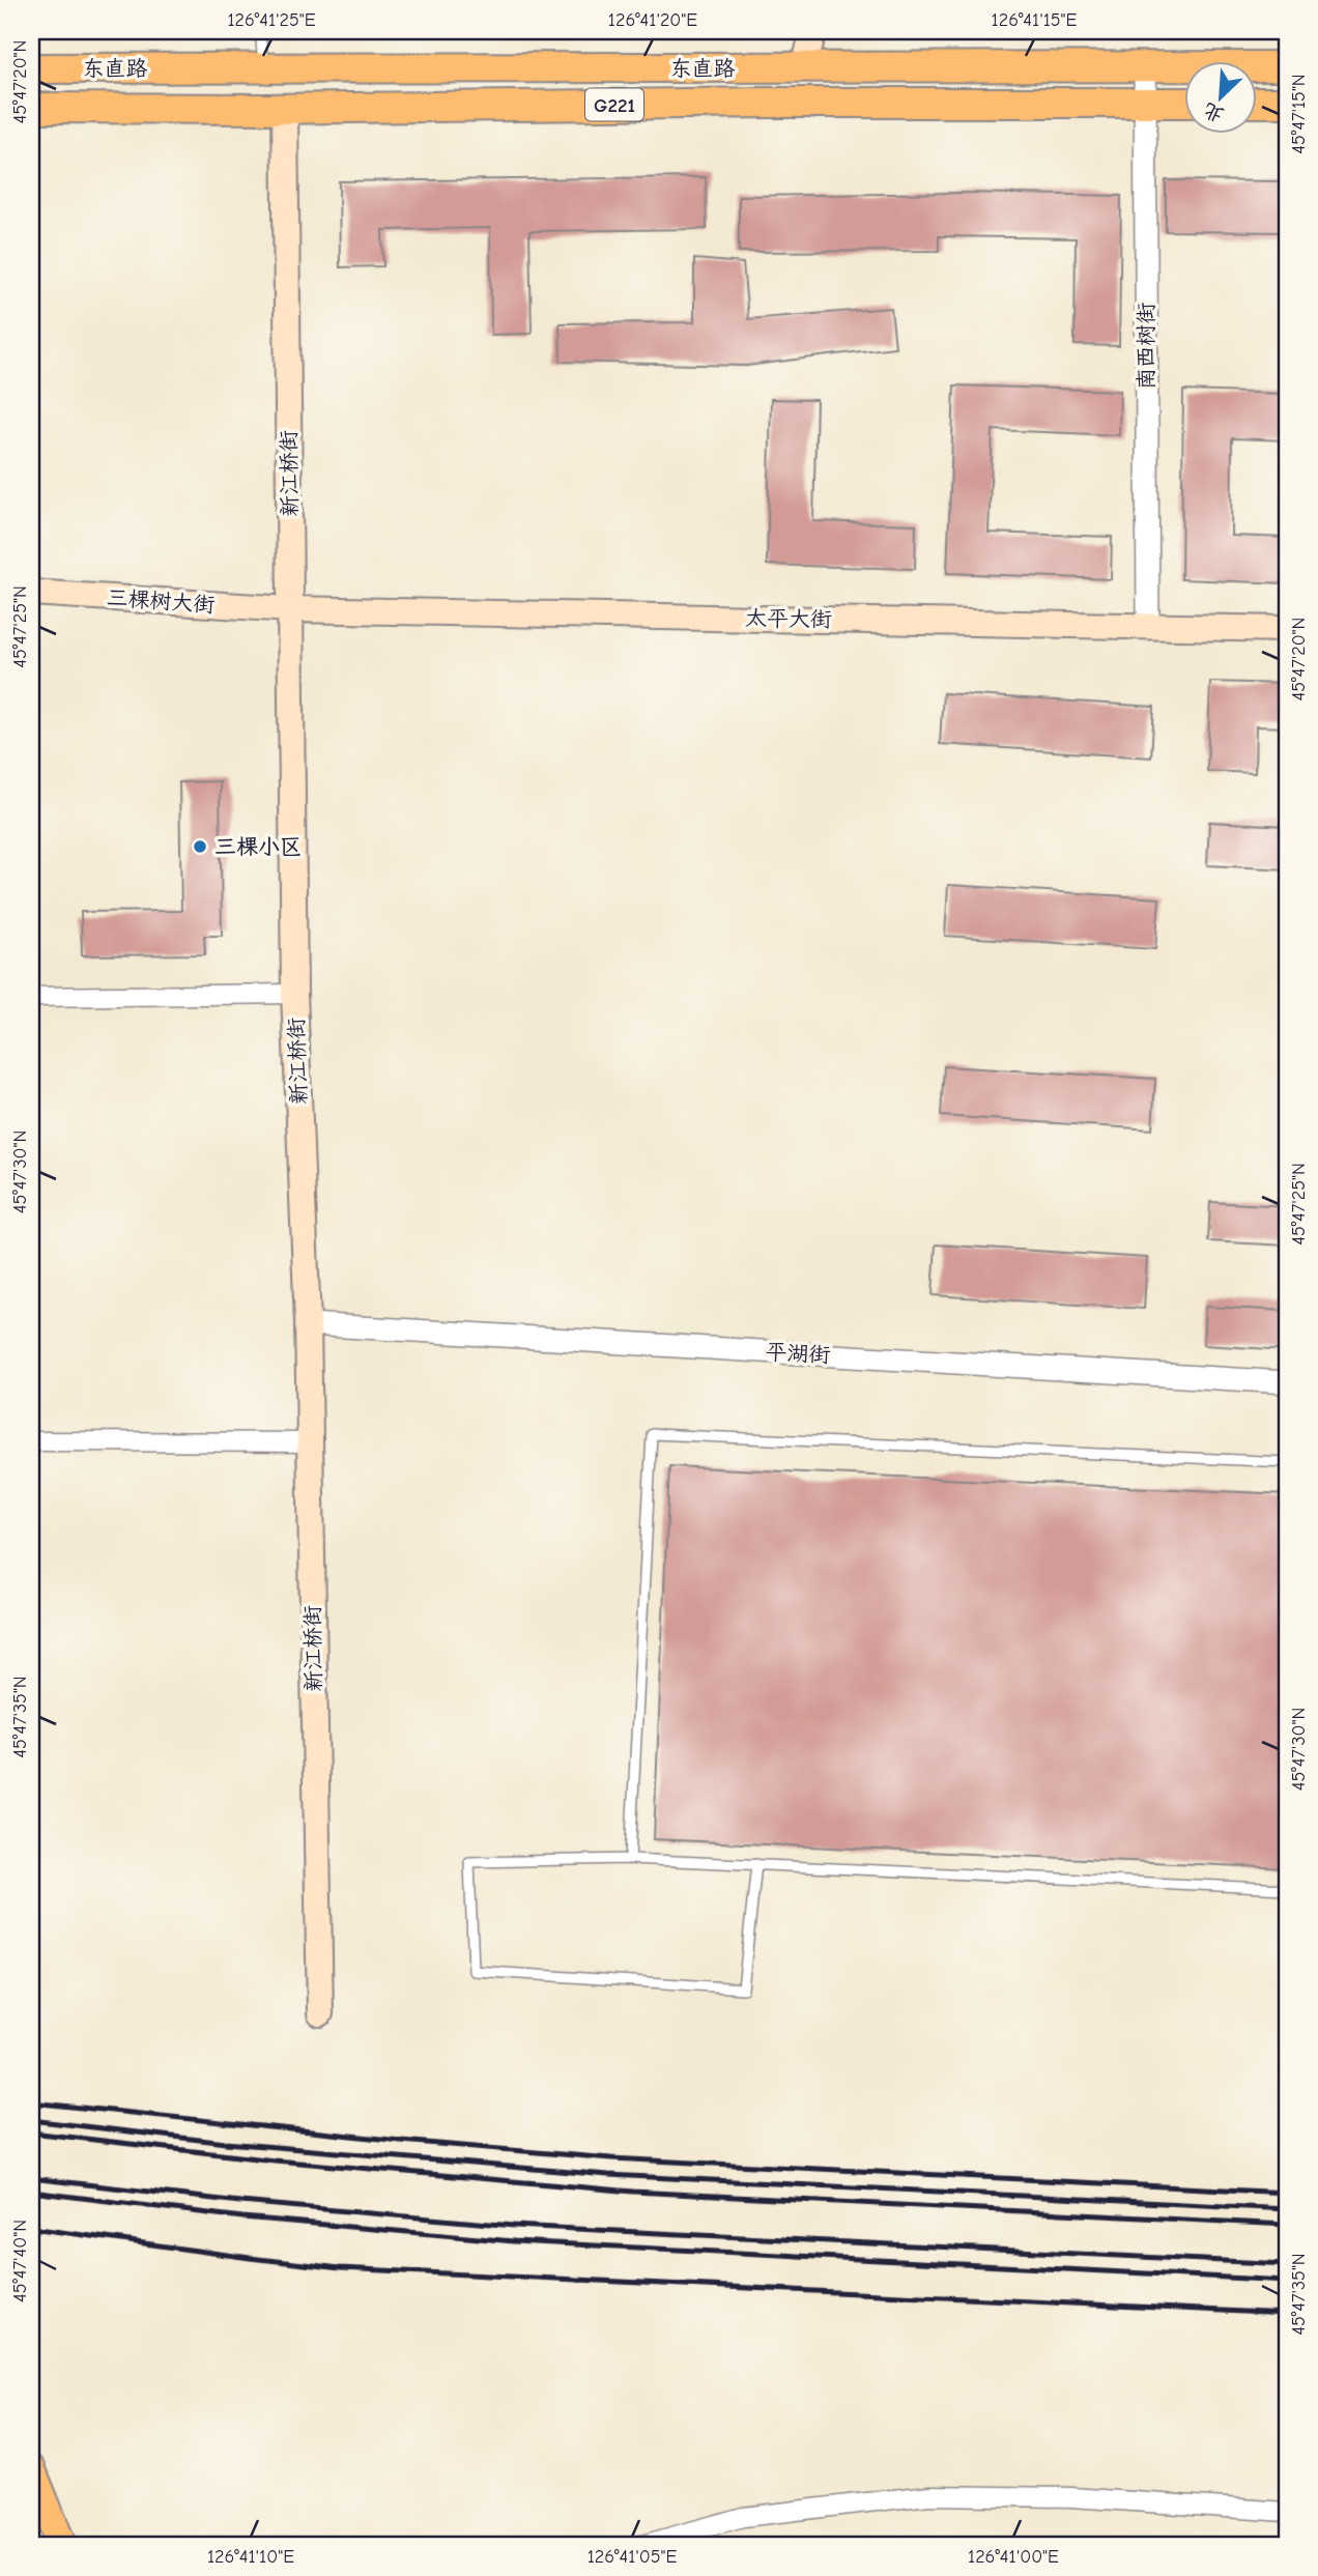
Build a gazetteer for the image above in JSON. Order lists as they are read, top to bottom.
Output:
{
  "streets": {
    "highway": ["东直路", "G221"],
    "main road": ["新江桥街", "三棵树大街", "太平大街"],
    "street": ["南西树街", "平湖街"]
  },
  "crossings": [
    ["东直路", "南西树街"],
    ["东直路", "新江桥街"],
    ["南西树街", "太平大街"],
    ["新江桥街", "三棵树大街"],
    ["新江桥街", "太平大街"],
    ["新江桥街", "平湖街"],
    ["三棵树大街", "太平大街"]
  ],
  "places": ["三棵小区"],
  "north": "bottom left",
  "coordinates": [
    "126°41'25\"E",
    "126°41'20\"E",
    "126°41'15\"E",
    "45°47'20\"N",
    "45°47'15\"N",
    "45°47'25\"N",
    "45°47'30\"N",
    "45°47'35\"N",
    "45°47'40\"N",
    "126°41'10\"E",
    "126°41'05\"E",
    "126°41'00\"E"
  ]
}
